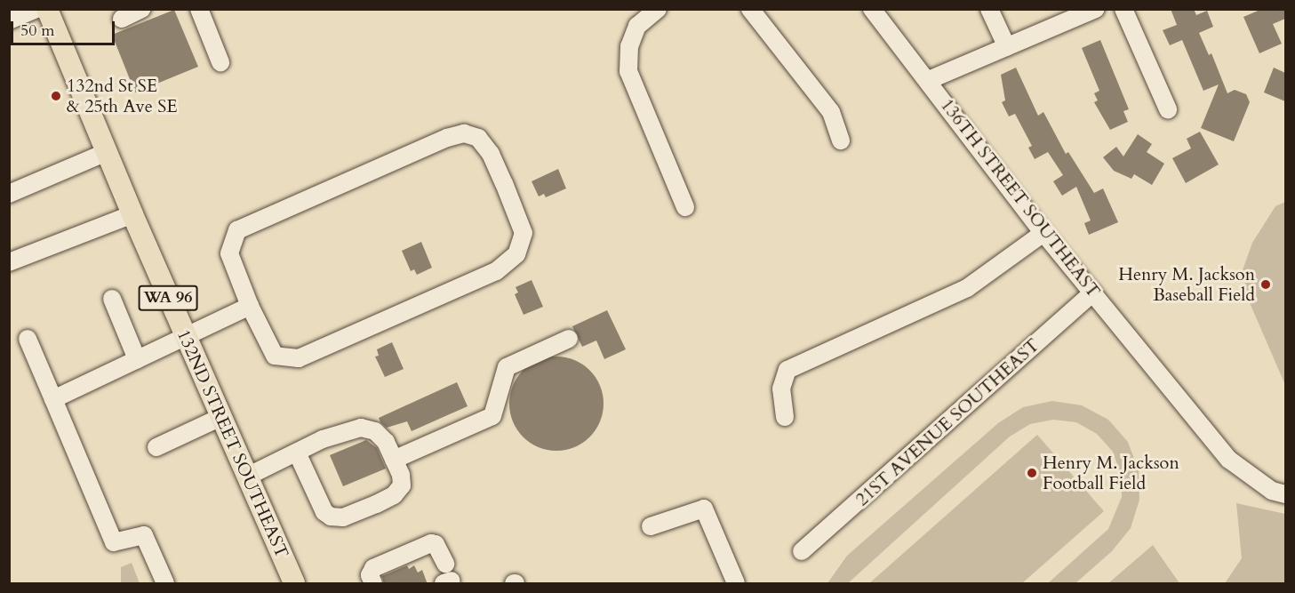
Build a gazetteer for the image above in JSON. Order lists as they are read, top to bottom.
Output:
{
  "streets": {
    "main road": ["WA 96", "132ND STREET SOUTHEAST"],
    "street": ["136TH STREET SOUTHEAST", "21ST AVENUE SOUTHEAST"]
  },
  "crossings": [
    ["136TH STREET SOUTHEAST", "21ST AVENUE SOUTHEAST"]
  ],
  "places": ["132nd St SE & 25th Ave SE", "Henry M. Jackson Baseball Field", "Henry M. Jackson Football Field"],
  "scale_bar": "50 m"
}
